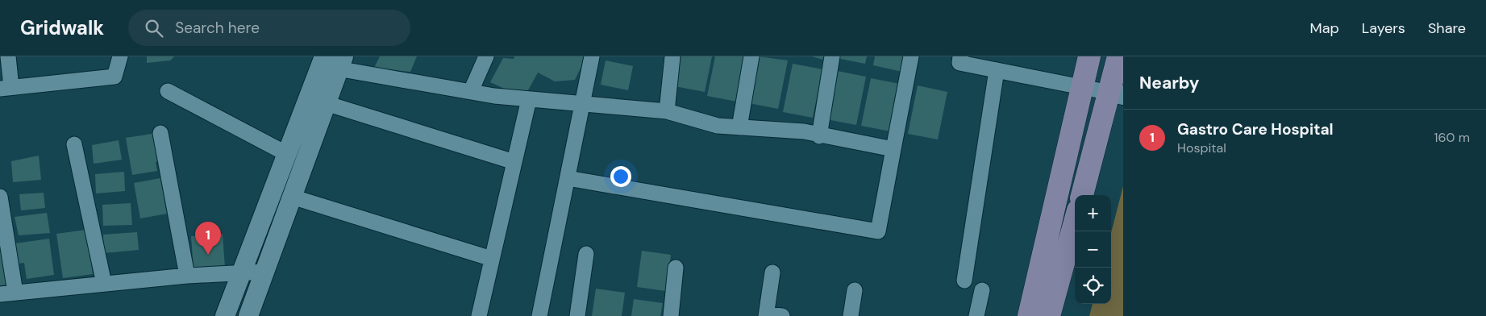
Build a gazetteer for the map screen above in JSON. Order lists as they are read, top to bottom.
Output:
{
  "page": {
    "header": "Gridwalk",
    "search": "Search here",
    "nav": ["Map", "Layers", "Share"],
    "heading": "Nearby",
    "list": [
      {
        "mark": "1",
        "name": "Gastro Care Hospital",
        "note": "Hospital",
        "value": "160 m"
      }
    ],
    "map_buttons": ["+", "−"],
    "pins": "1"
  }
}
